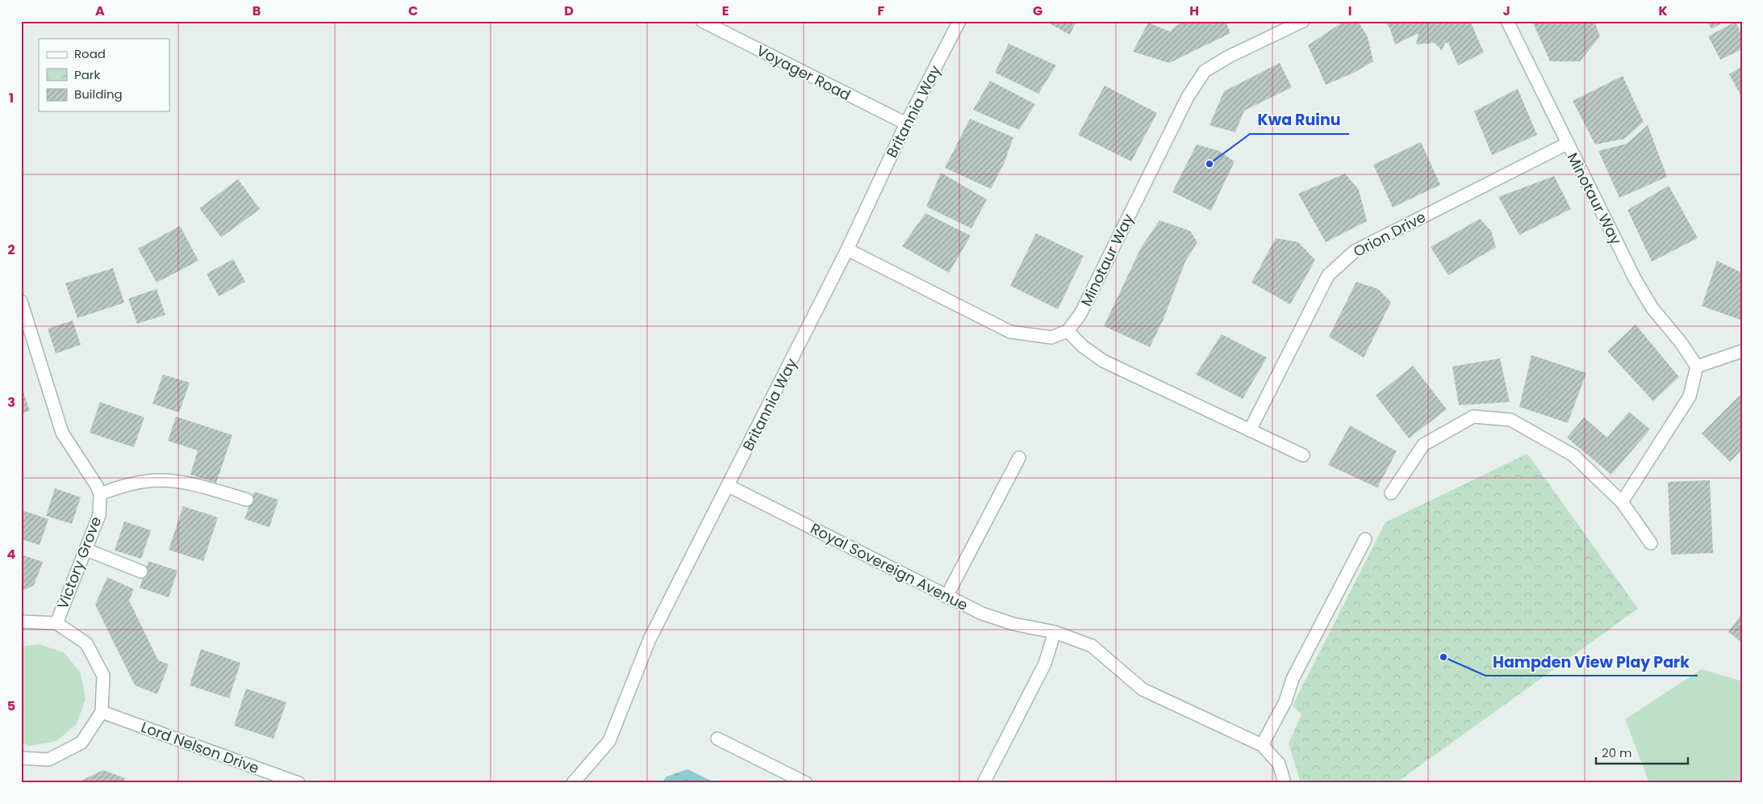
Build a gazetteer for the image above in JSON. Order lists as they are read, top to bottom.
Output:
{
  "streets": {
    "street": [
      "Voyager Road",
      "Britannia Way",
      "Minotaur Way",
      "Orion Drive",
      "Victory Grove",
      "Royal Sovereign Avenue",
      "Lord Nelson Drive"
    ]
  },
  "crossings": [
    ["Voyager Road", "Britannia Way"],
    ["Britannia Way", "Royal Sovereign Avenue"],
    ["Minotaur Way", "Orion Drive"]
  ],
  "places": ["Kwa Ruinu", "Hampden View Play Park"],
  "legend": ["Road", "Park", "Building"],
  "scale_bar": "20 m",
  "grid": {
    "columns": [
      "A",
      "B",
      "C",
      "D",
      "E",
      "F",
      "G",
      "H",
      "I",
      "J",
      "K"
    ],
    "rows": [
      "1",
      "2",
      "3",
      "4",
      "5"
    ]
  }
}
